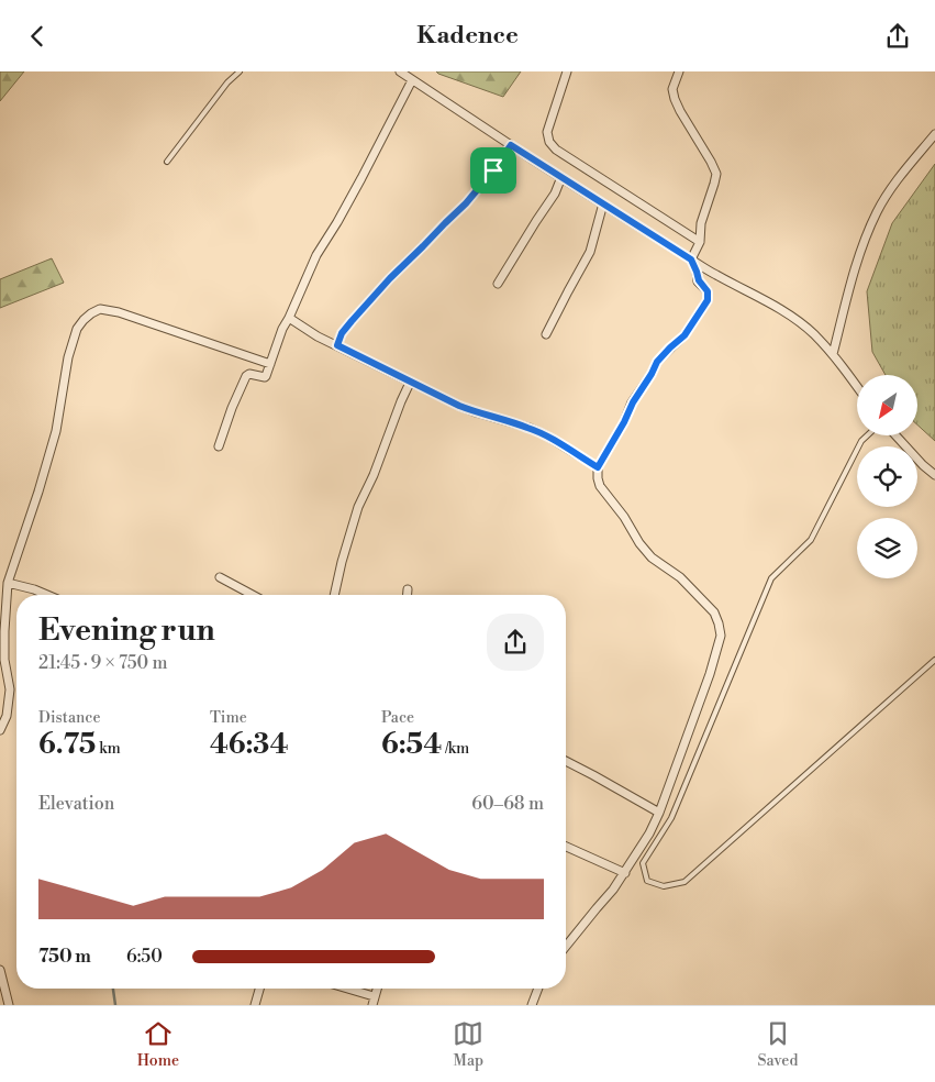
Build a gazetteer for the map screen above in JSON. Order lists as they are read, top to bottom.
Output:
{
  "north": "bottom left",
  "page": {
    "header": "Kadence",
    "heading": ["Evening run", "21:45 · 9 × 750 m"],
    "stats": [
      ["Distance", "6.75 km"],
      ["Time", "46:34"],
      ["Pace", "6:54 /km"]
    ],
    "chart": ["Elevation", "60–68 m"],
    "list": [
      {
        "name": "750 m",
        "note": "6:50"
      }
    ],
    "tabs": ["Home", "Map", "Saved"]
  }
}
